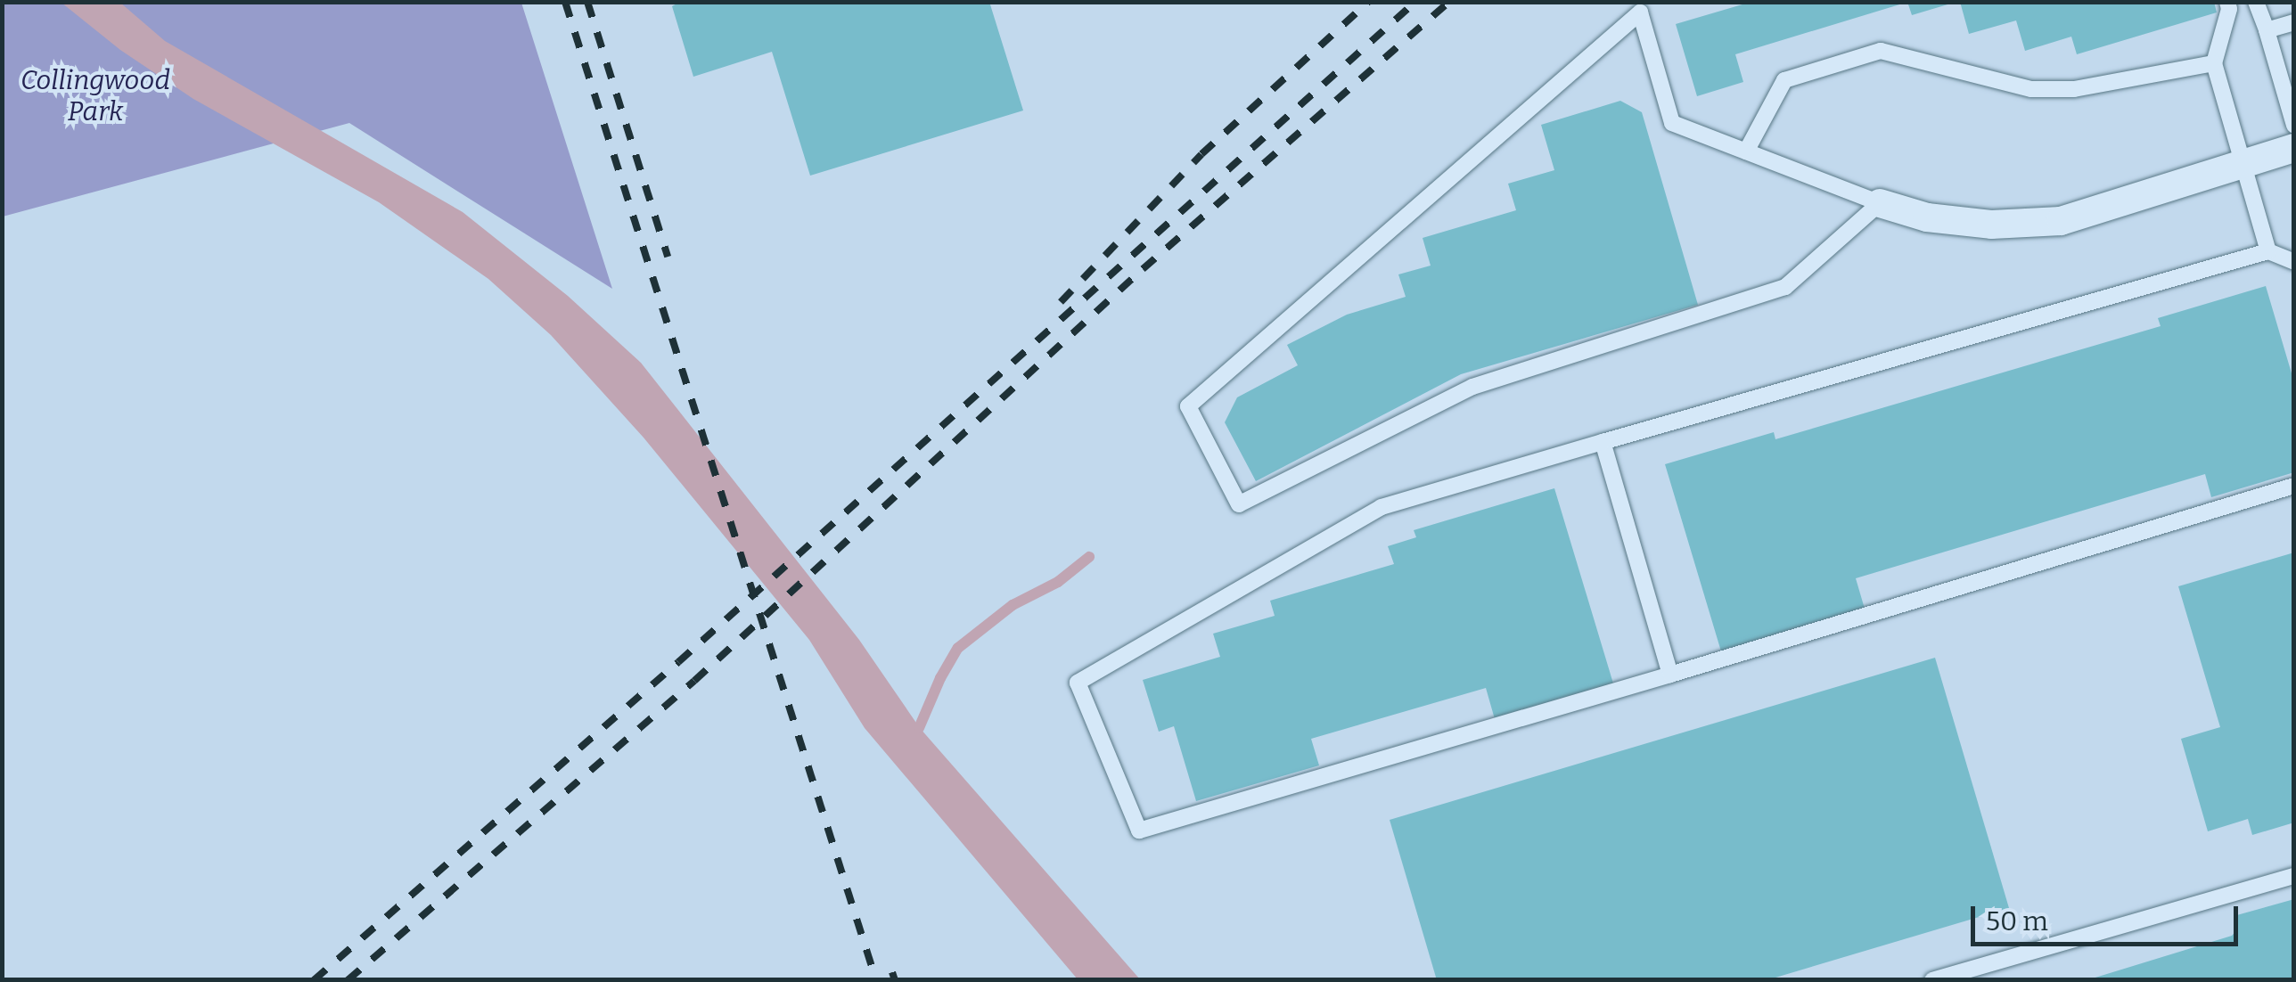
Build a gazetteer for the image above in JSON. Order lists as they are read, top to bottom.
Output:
{
  "parks": ["Collingwood Park"],
  "scale_bar": "50 m"
}
